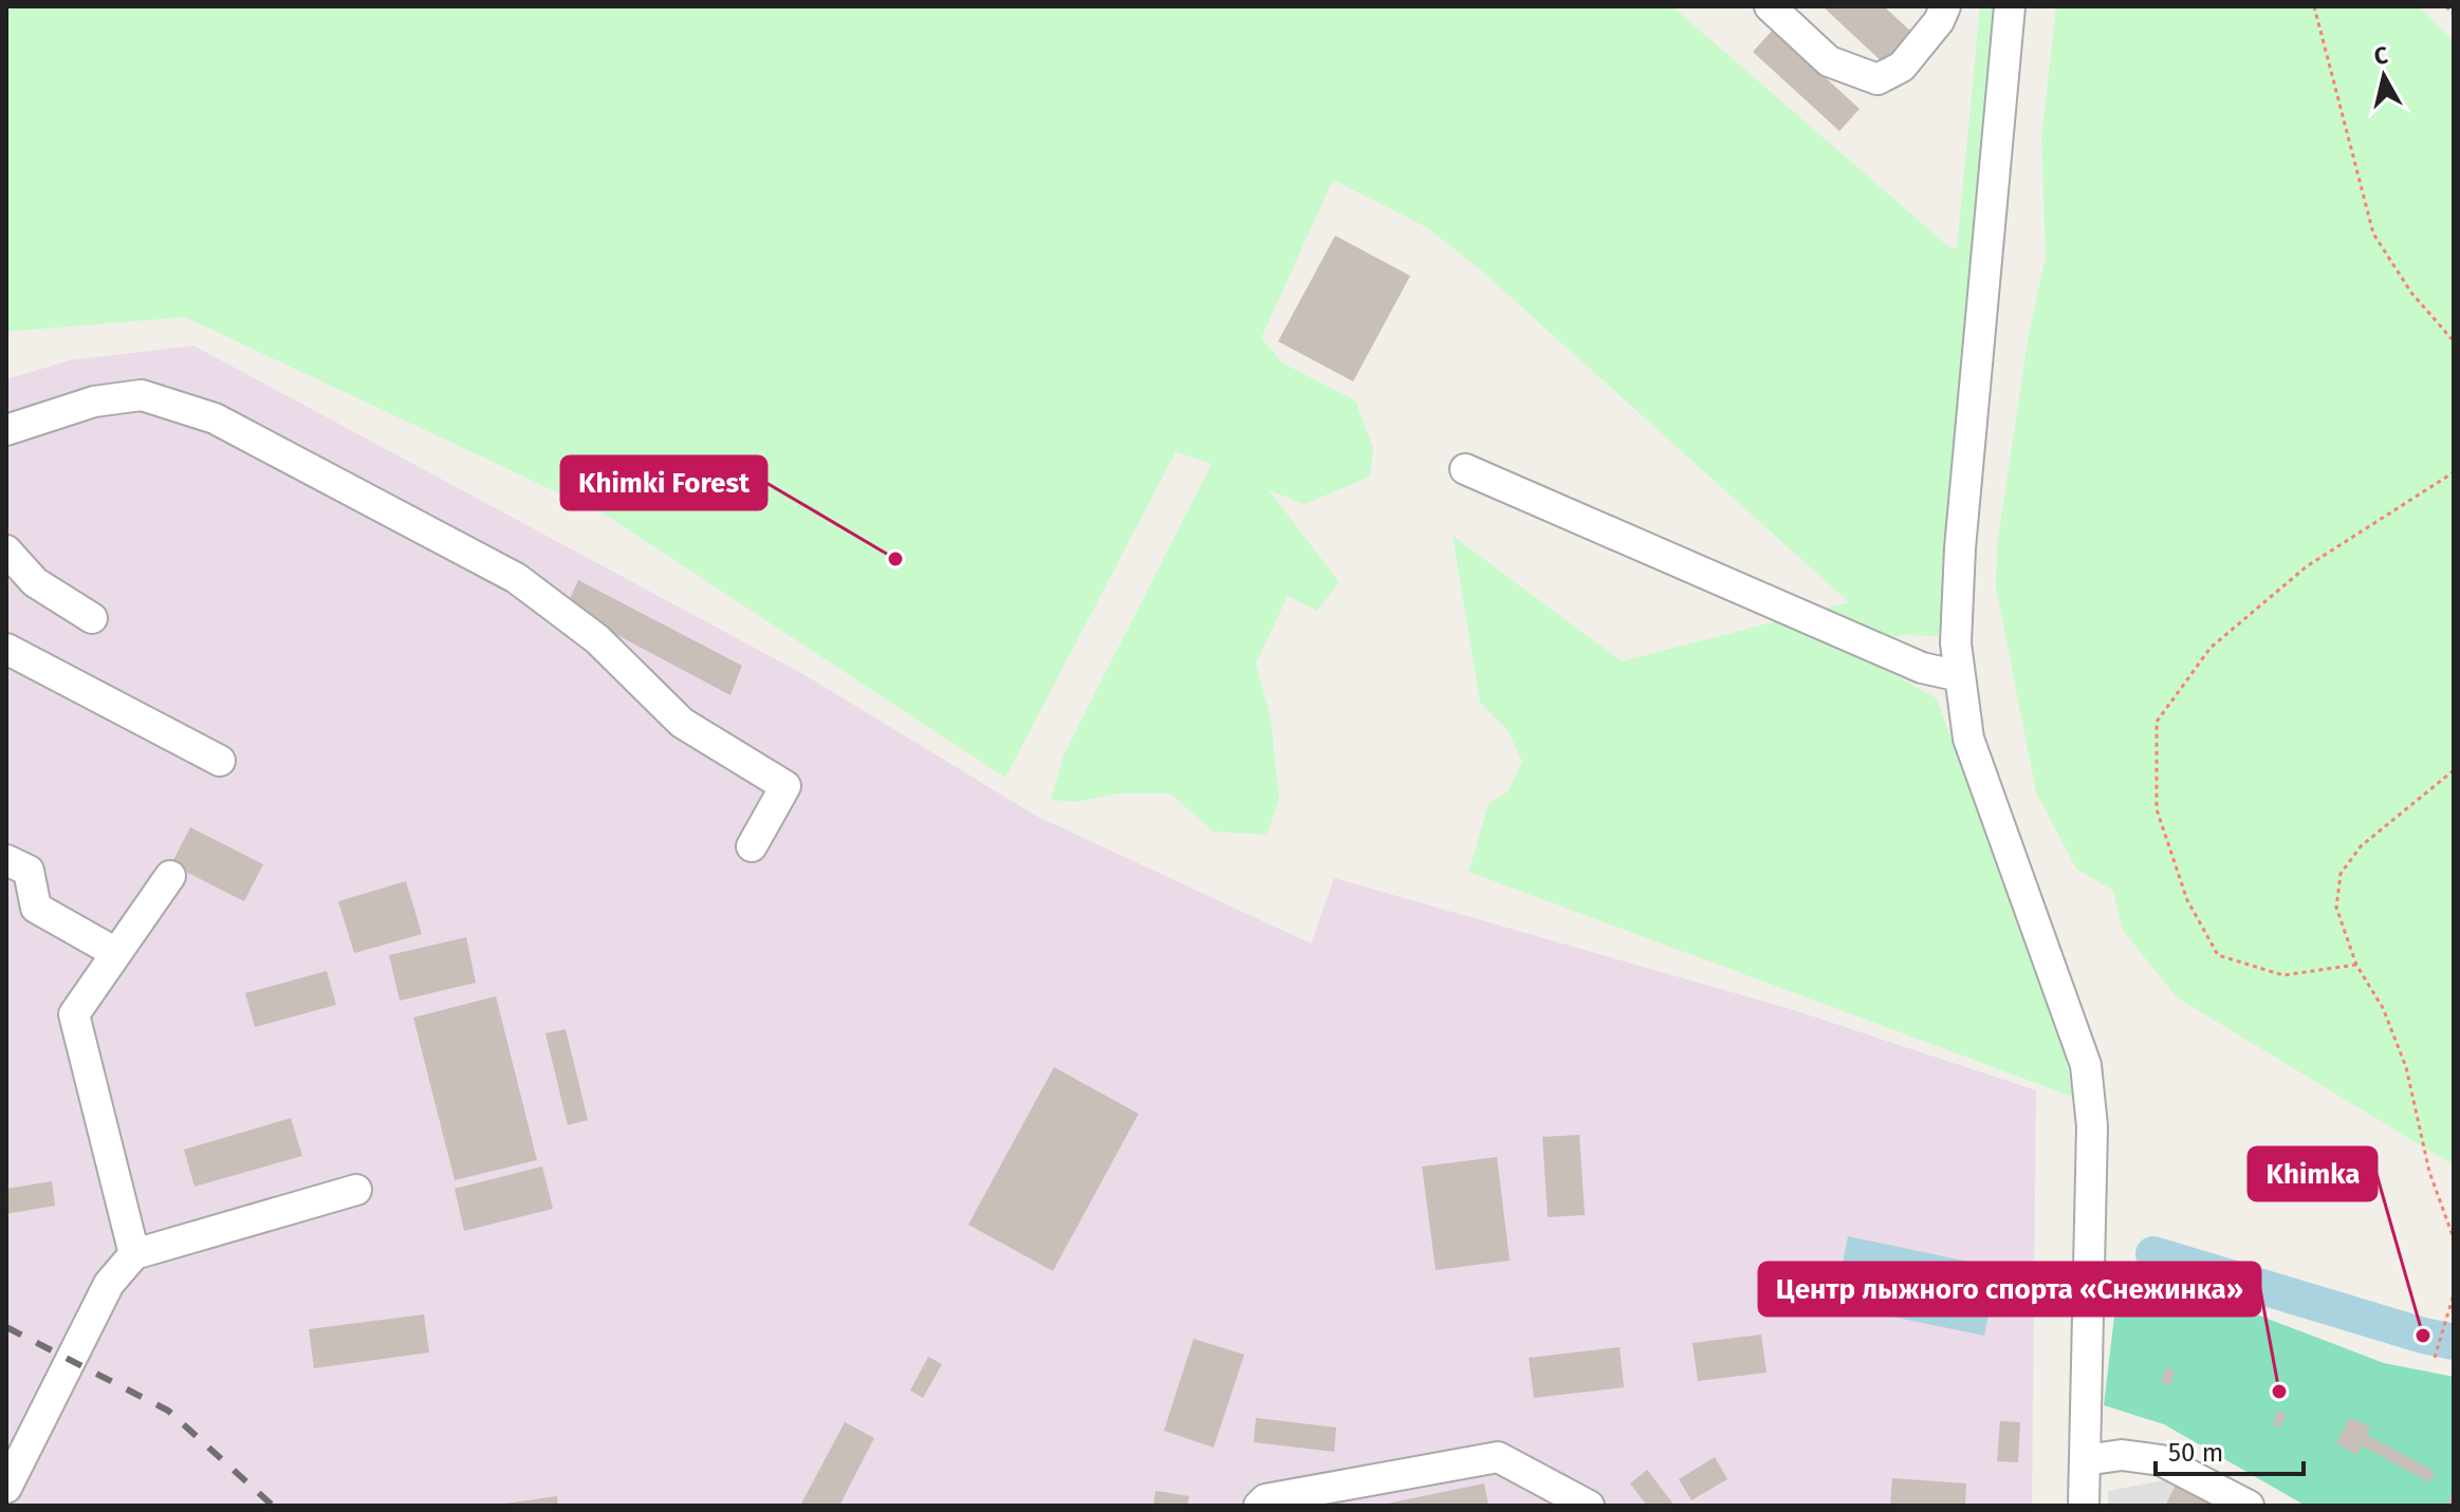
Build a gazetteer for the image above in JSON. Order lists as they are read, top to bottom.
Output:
{
  "places": ["Khimki Forest", "Khimka", "Центр лыжного спорта «Снежинка»"],
  "scale_bar": "50 m",
  "north": "top"
}
